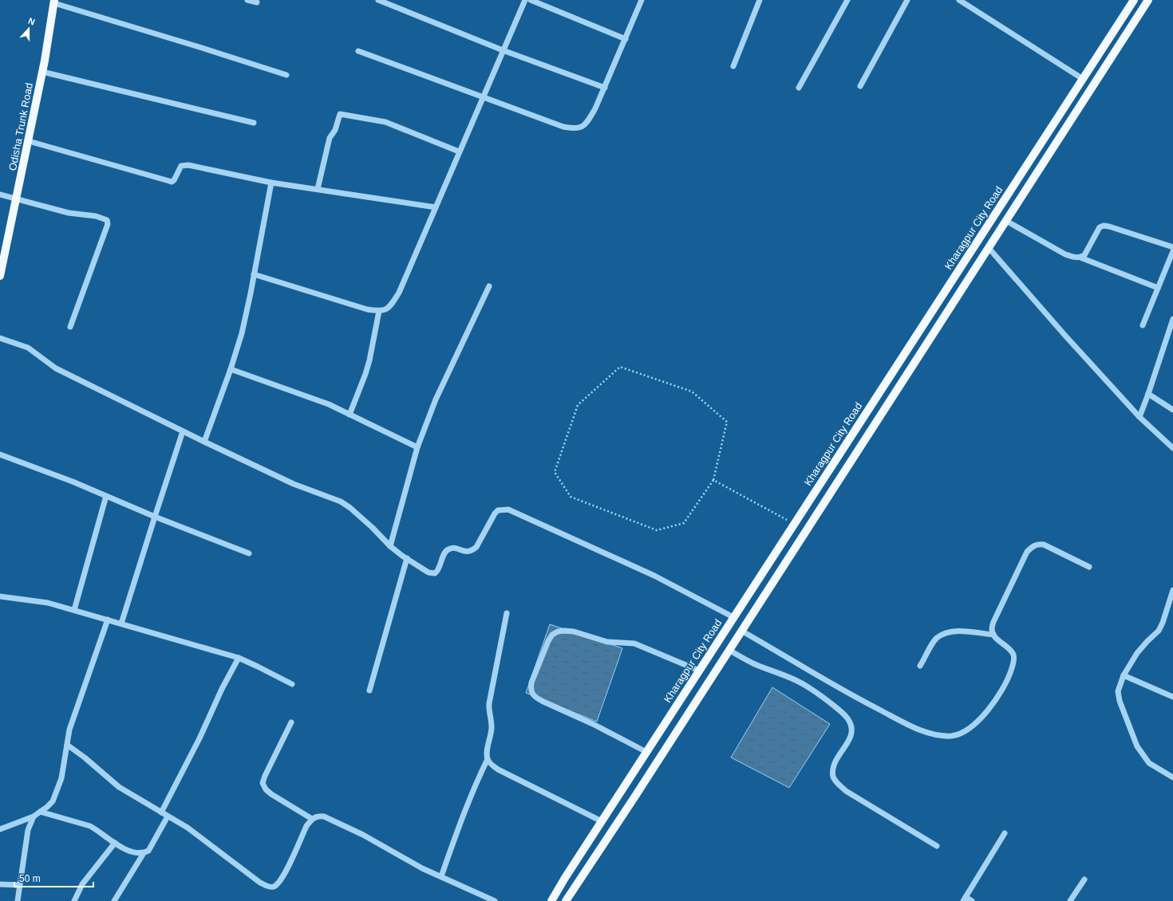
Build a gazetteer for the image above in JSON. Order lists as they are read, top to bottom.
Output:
{
  "streets": {
    "main road": ["Odisha Trunk Road", "Kharagpur City Road"]
  },
  "scale_bar": "50 m",
  "north": "top"
}
